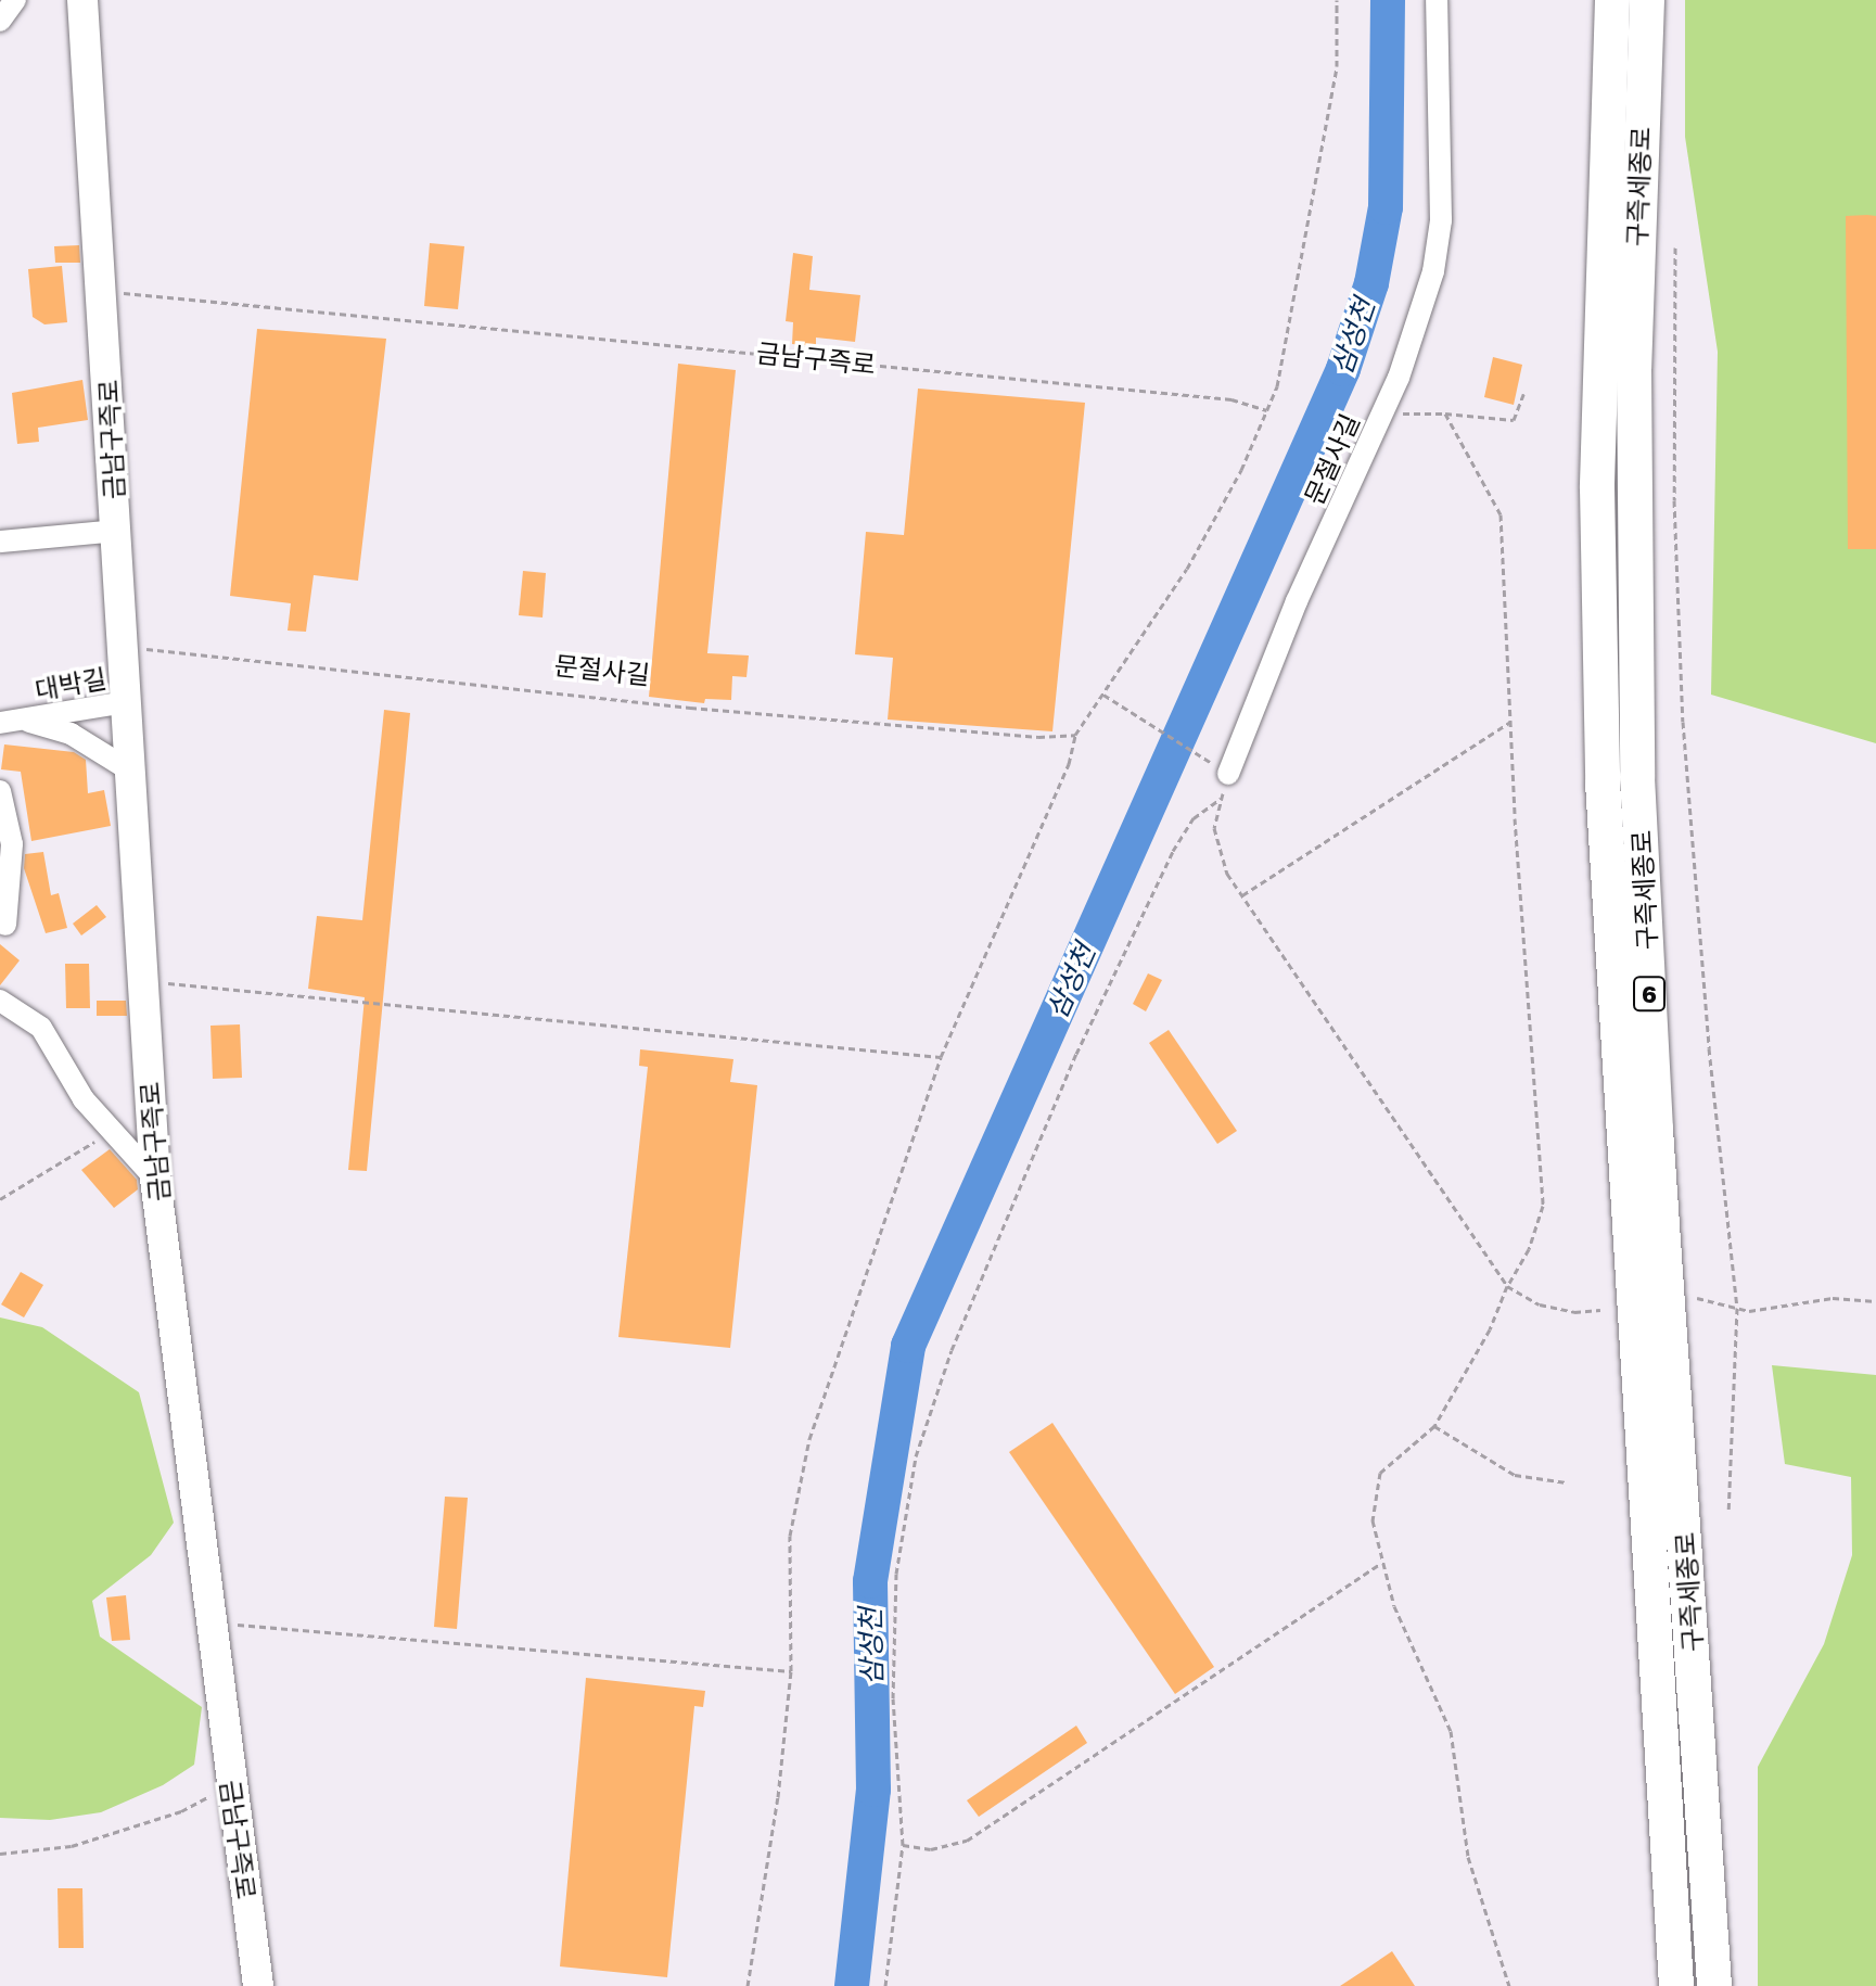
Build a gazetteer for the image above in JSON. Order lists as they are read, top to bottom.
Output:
{
  "streets": {
    "highway": ["구즉세종로", "6"],
    "main road": ["금남구즉로"],
    "street": ["문절사길", "대박길"]
  },
  "crossings": [
    ["금남구즉로", "문절사길"],
    ["금남구즉로", "대박길"]
  ],
  "water": ["삼성천"]
}
